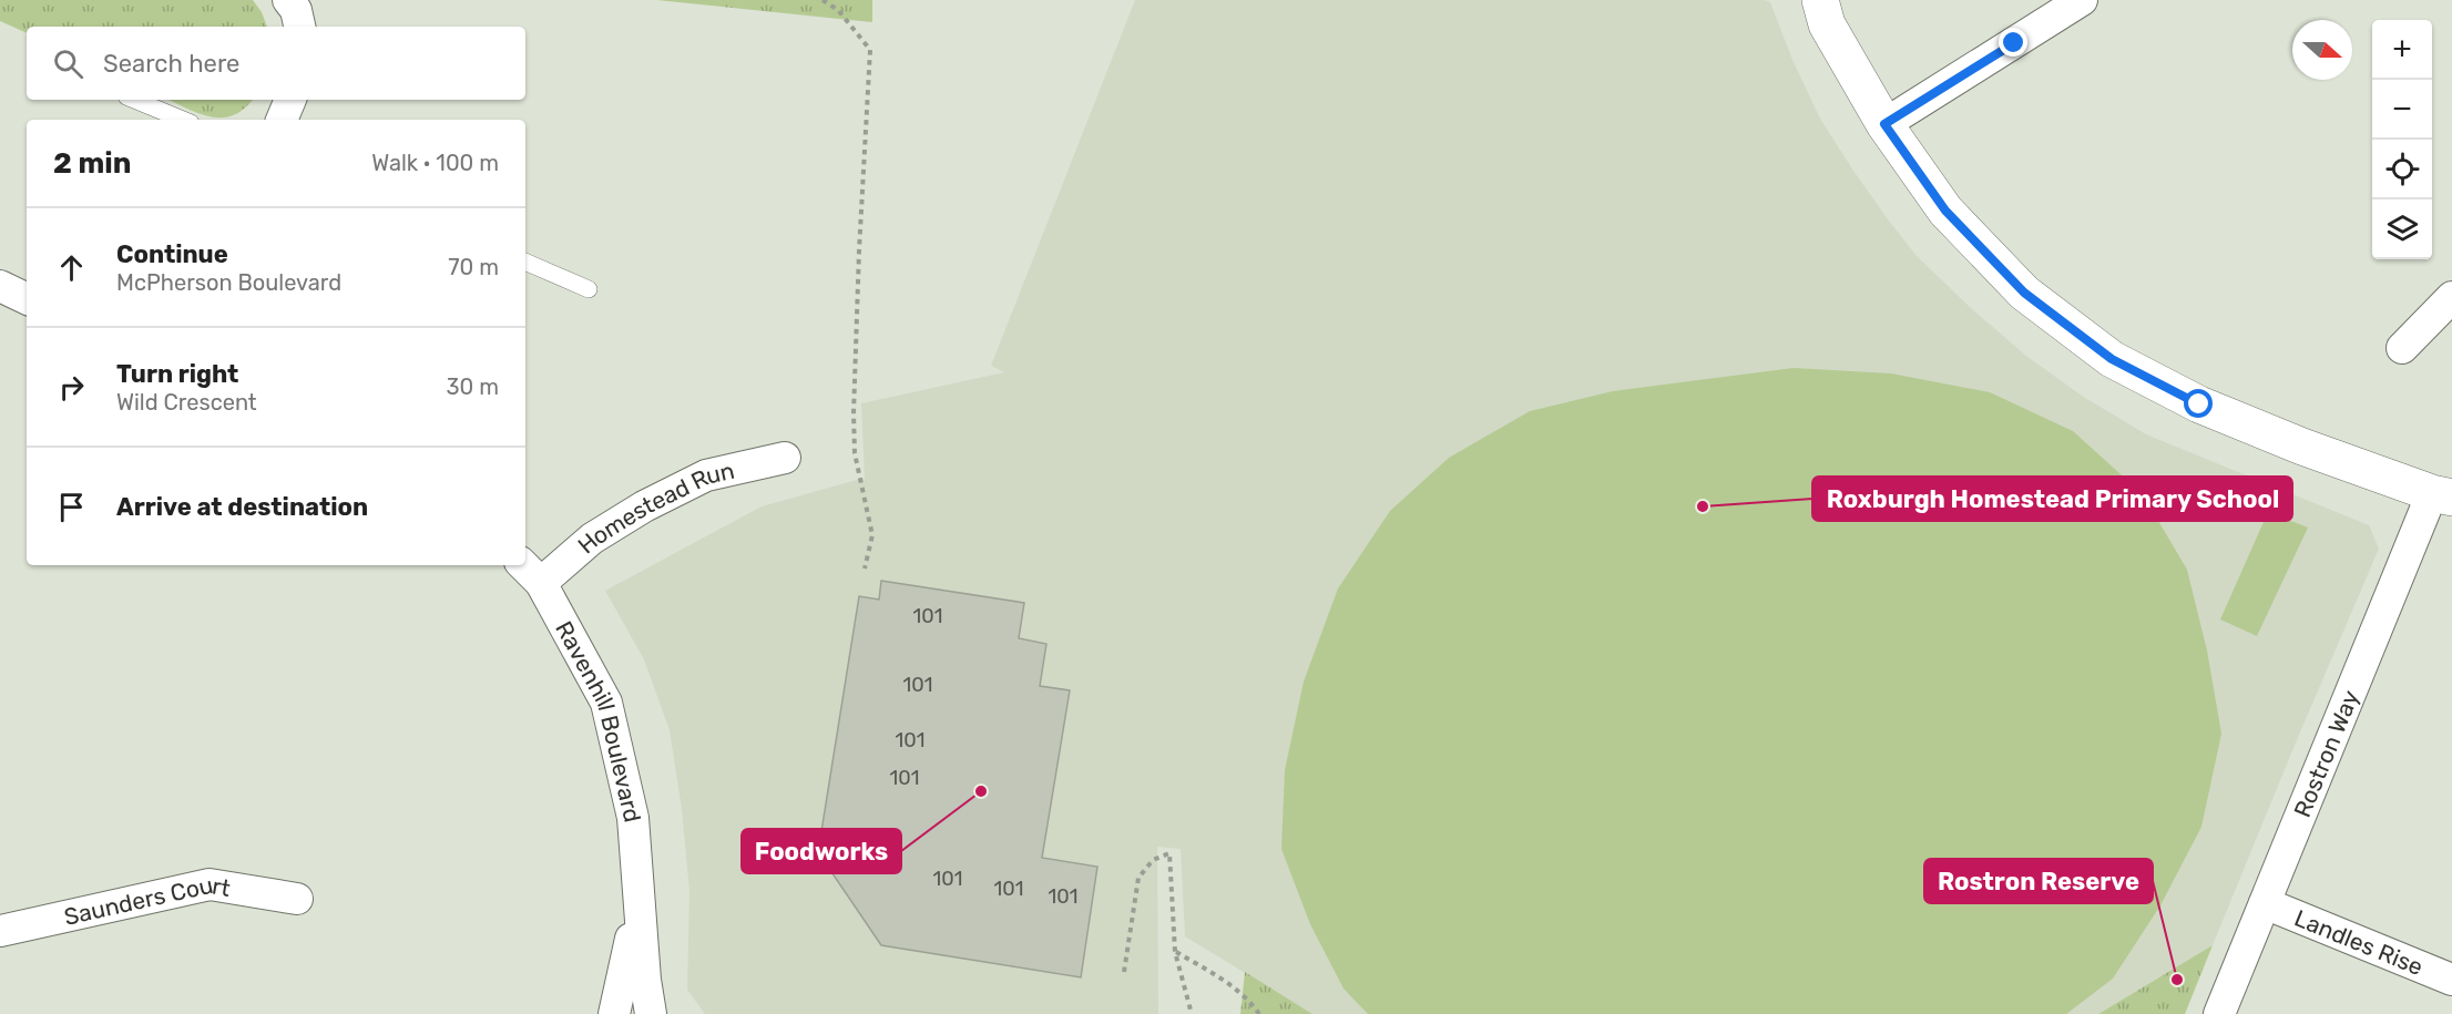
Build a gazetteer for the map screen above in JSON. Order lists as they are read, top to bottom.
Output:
{
  "streets": {
    "street": [
      "Homestead Run",
      "Ravenhill Boulevard",
      "Rostron Way",
      "Saunders Court",
      "Landles Rise"
    ]
  },
  "crossings": [
    ["Homestead Run", "Ravenhill Boulevard"],
    ["Rostron Way", "Landles Rise"]
  ],
  "places": ["Roxburgh Homestead Primary School", "Foodworks", "Rostron Reserve"],
  "house_numbers": [
    "101",
    "101",
    "101",
    "101",
    "101",
    "101",
    "101"
  ],
  "north": "right",
  "page": {
    "map_buttons": ["+", "−"],
    "search": "Search here",
    "heading": ["2 min", "Walk · 100 m"],
    "list": [
      ["Continue", "McPherson Boulevard", "70 m"],
      ["Turn right", "Wild Crescent", "30 m"],
      "Arrive at destination"
    ]
  }
}
